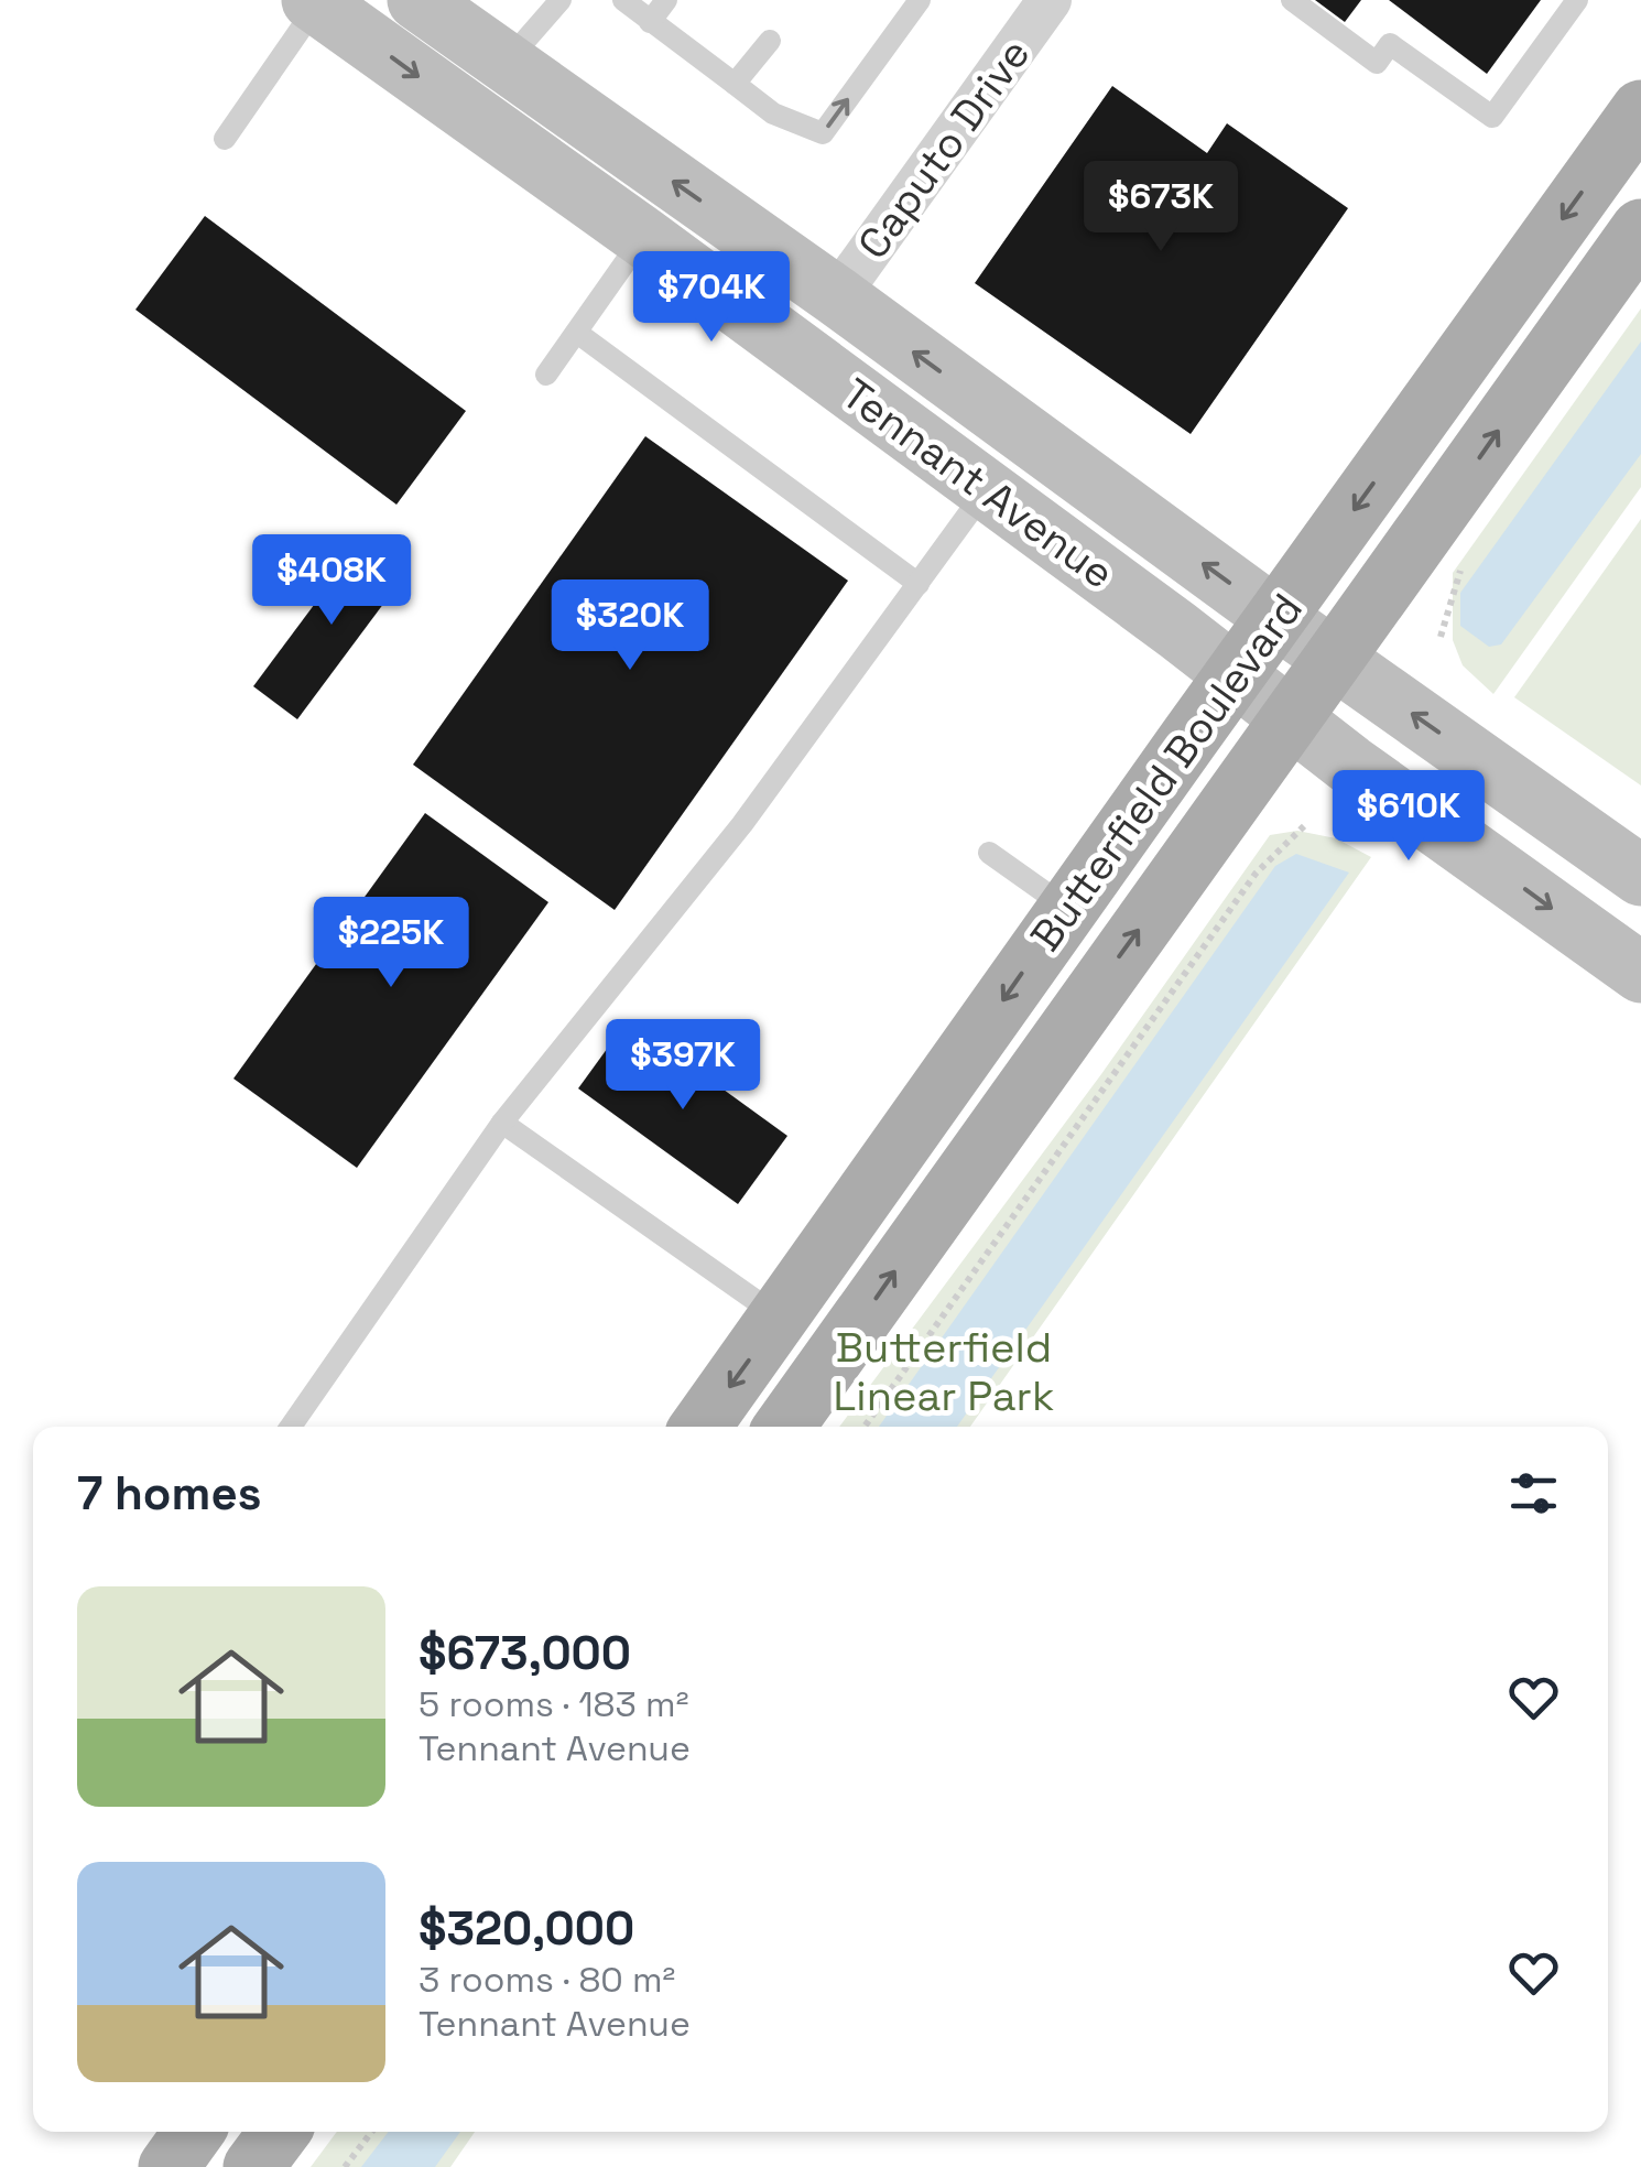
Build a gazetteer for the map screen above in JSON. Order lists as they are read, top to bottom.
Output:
{
  "streets": {
    "main road": ["Tennant Avenue", "Butterfield Boulevard"],
    "street": ["Caputo Drive"]
  },
  "crossings": [
    ["Caputo Drive", "Tennant Avenue"],
    ["Tennant Avenue", "Butterfield Boulevard"]
  ],
  "parks": ["Butterfield Linear Park"],
  "page": {
    "price": [
      "$673K",
      "$704K",
      "$408K",
      "$320K",
      "$610K",
      "$225K",
      "$397K"
    ],
    "heading": "7 homes",
    "list": [
      {
        "name": "$673,000",
        "note": "5 rooms · 183 m² · Tennant Avenue"
      },
      {
        "name": "$320,000",
        "note": "3 rooms · 80 m² · Tennant Avenue"
      }
    ]
  }
}
